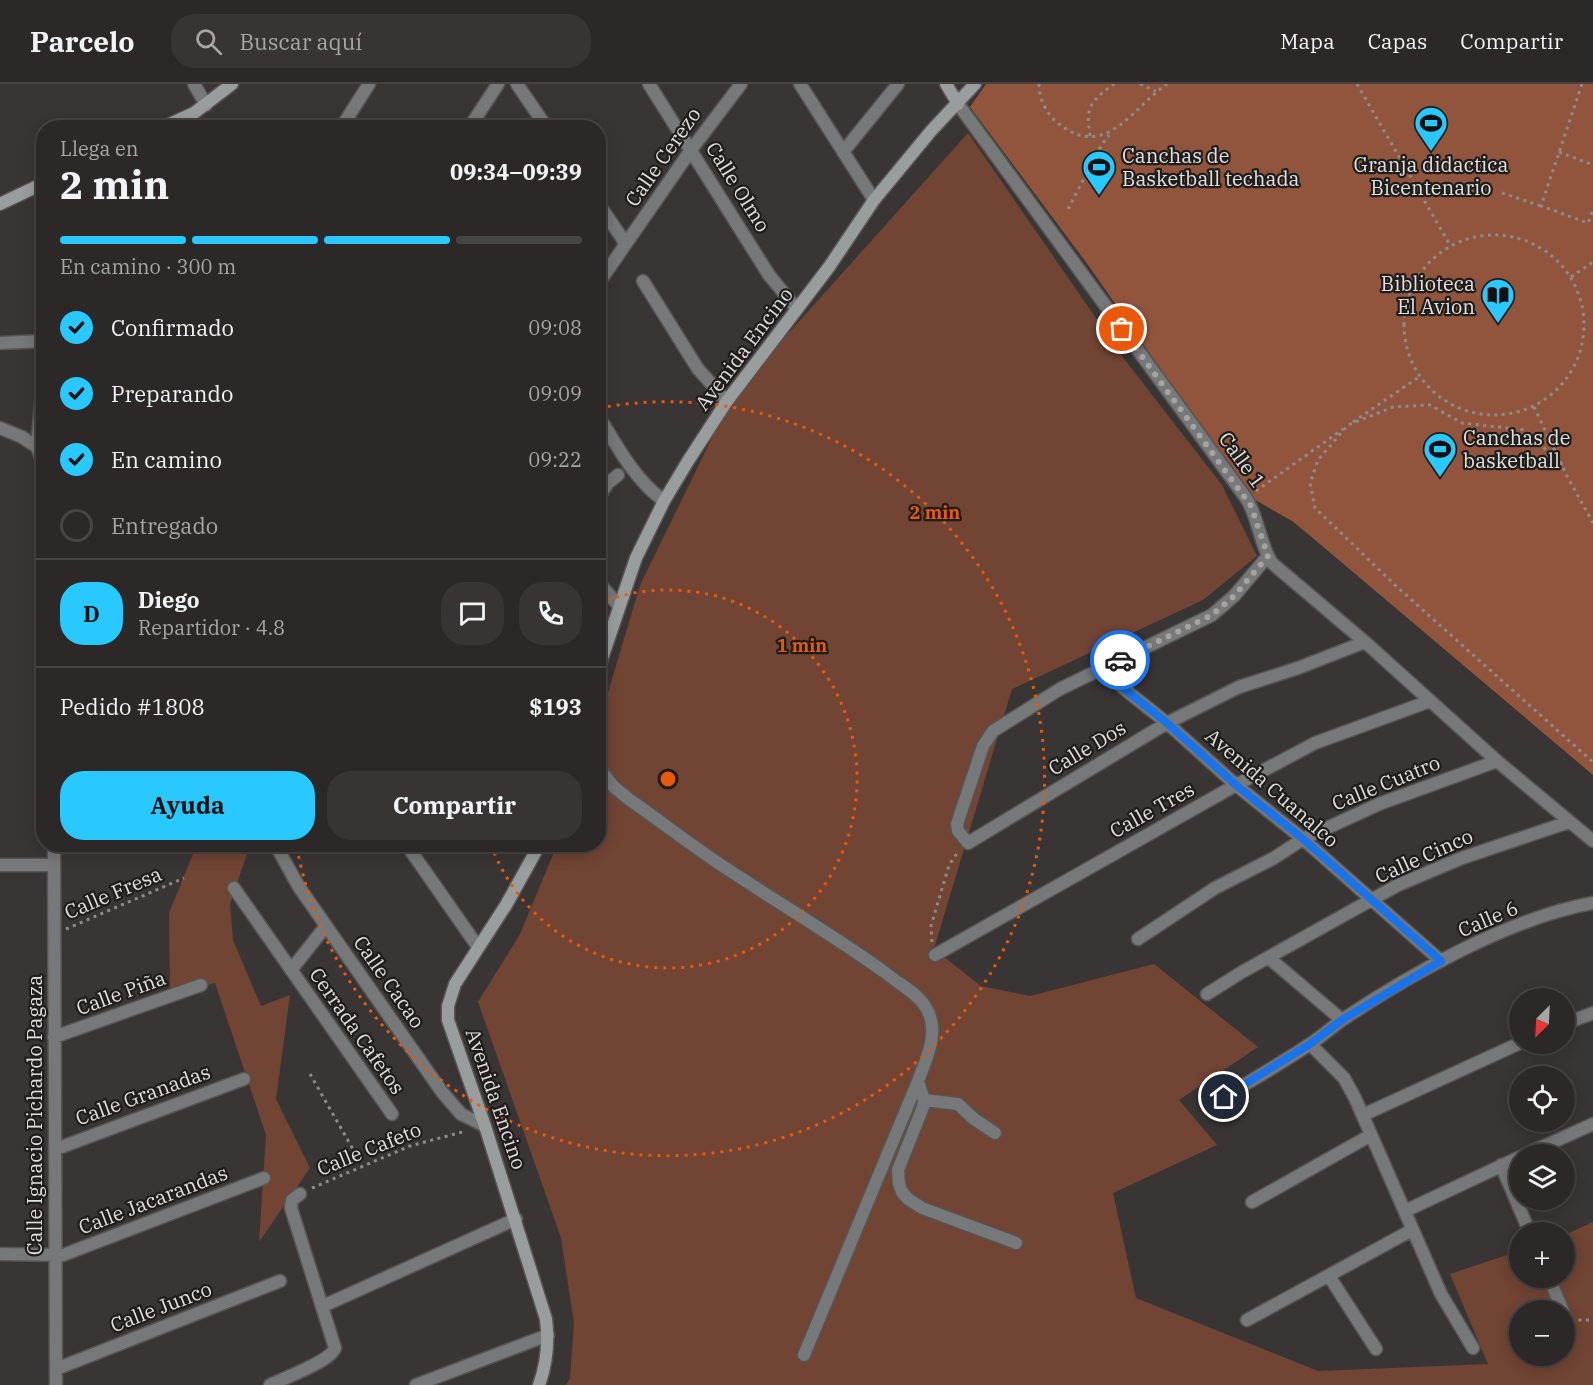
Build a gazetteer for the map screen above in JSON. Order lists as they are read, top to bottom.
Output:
{
  "streets": {
    "main road": ["Avenida Encino"],
    "street": [
      "Calle Cerezo",
      "Calle Olmo",
      "Calle 1",
      "Calle Dos",
      "Calle Cuatro",
      "Avenida Cuanalco",
      "Calle Tres",
      "Calle Cinco",
      "Calle 6",
      "Calle Cacao",
      "Calle Piña",
      "Cerrada Cafetos",
      "Calle Granadas",
      "Calle Ignacio Pichardo Pagaza",
      "Calle Jacarandas",
      "Calle Junco"
    ],
    "path": ["Calle Fresa", "Calle Cafeto"]
  },
  "crossings": [
    ["Calle Cerezo", "Calle Olmo"],
    ["Calle Olmo", "Avenida Encino"],
    ["Avenida Encino", "Calle 1"],
    ["Avenida Encino", "Calle Cacao"],
    ["Avenida Encino", "Calle Cafeto"],
    ["Calle 1", "Calle Dos"],
    ["Calle 1", "Calle Cuatro"],
    ["Calle 1", "Calle Tres"],
    ["Calle 1", "Calle Cinco"],
    ["Calle Dos", "Avenida Cuanalco"],
    ["Calle Cuatro", "Avenida Cuanalco"],
    ["Avenida Cuanalco", "Calle Tres"],
    ["Avenida Cuanalco", "Calle Cinco"],
    ["Avenida Cuanalco", "Calle 6"],
    ["Calle Fresa", "Calle Ignacio Pichardo Pagaza"],
    ["Calle Cacao", "Cerrada Cafetos"],
    ["Calle Cacao", "Calle Cafeto"],
    ["Calle Piña", "Calle Ignacio Pichardo Pagaza"],
    ["Calle Granadas", "Calle Ignacio Pichardo Pagaza"],
    ["Calle Ignacio Pichardo Pagaza", "Calle Jacarandas"],
    ["Calle Ignacio Pichardo Pagaza", "Calle Junco"]
  ],
  "places": {
    "sports": ["Granja didactica Bicentenario", "Canchas de Basketball techada", "Canchas de basketball"],
    "library": ["Biblioteca El Avion"]
  },
  "north": "bottom left",
  "page": {
    "header": "Parcelo",
    "search": "Buscar aquí",
    "nav": ["Mapa", "Capas", "Compartir"],
    "heading": ["2 min", "Llega en", "09:34–09:39"],
    "panel": [
      "Diego",
      "Repartidor · 4.8",
      "Pedido #1808",
      "$193"
    ],
    "bar": "En camino · 300 m",
    "list": [
      ["Confirmado", "09:08"],
      ["Preparando", "09:09"],
      ["En camino", "09:22"],
      "Entregado"
    ],
    "round": "D",
    "buttons": ["Ayuda", "Compartir"],
    "map_buttons": ["+", "−"]
  },
  "rings": ["2 min", "1 min"]
}
